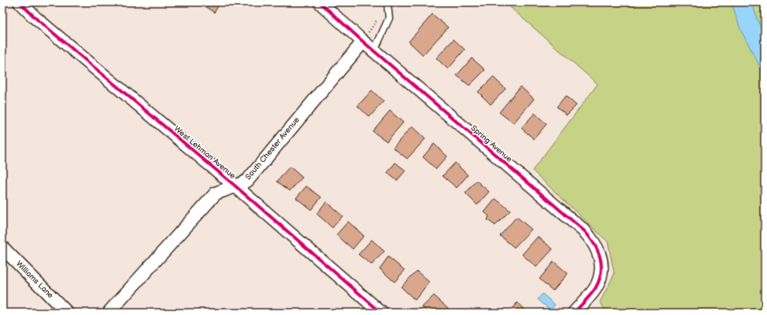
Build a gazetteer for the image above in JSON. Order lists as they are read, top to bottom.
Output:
{
  "streets": {
    "street": [
      "Spring Avenue",
      "South Chester Avenue",
      "West Lehman Avenue",
      "Williams Lane"
    ]
  },
  "crossings": [
    ["Spring Avenue", "South Chester Avenue"],
    ["South Chester Avenue", "West Lehman Avenue"]
  ]
}
